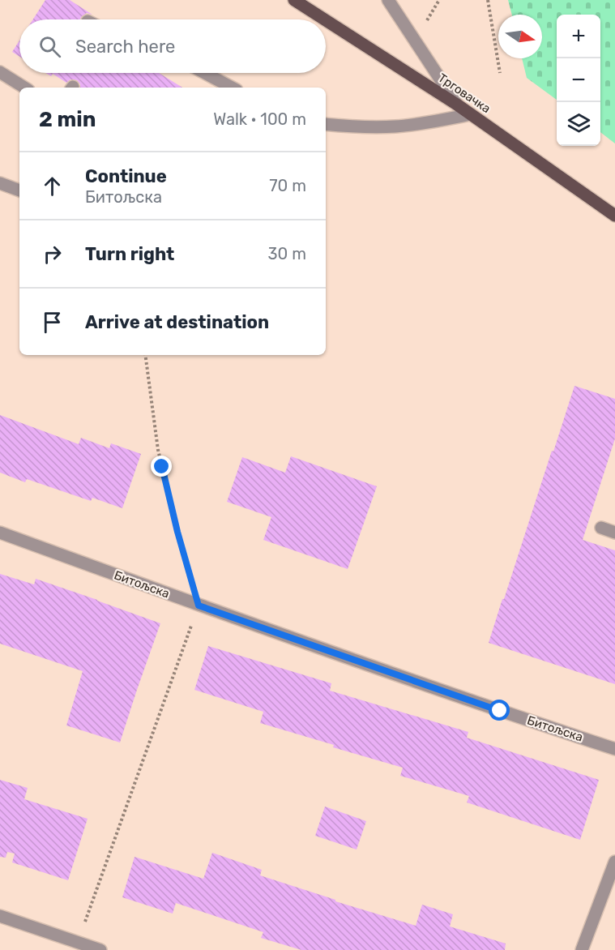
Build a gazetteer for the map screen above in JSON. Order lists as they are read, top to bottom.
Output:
{
  "streets": {
    "main road": ["Трговачка"],
    "street": ["Битољска"]
  },
  "north": "right",
  "page": {
    "map_buttons": ["+", "−"],
    "search": "Search here",
    "heading": ["2 min", "Walk · 100 m"],
    "list": [
      ["Continue", "Битољска", "70 m"],
      ["Turn right", "30 m"],
      "Arrive at destination"
    ]
  }
}
